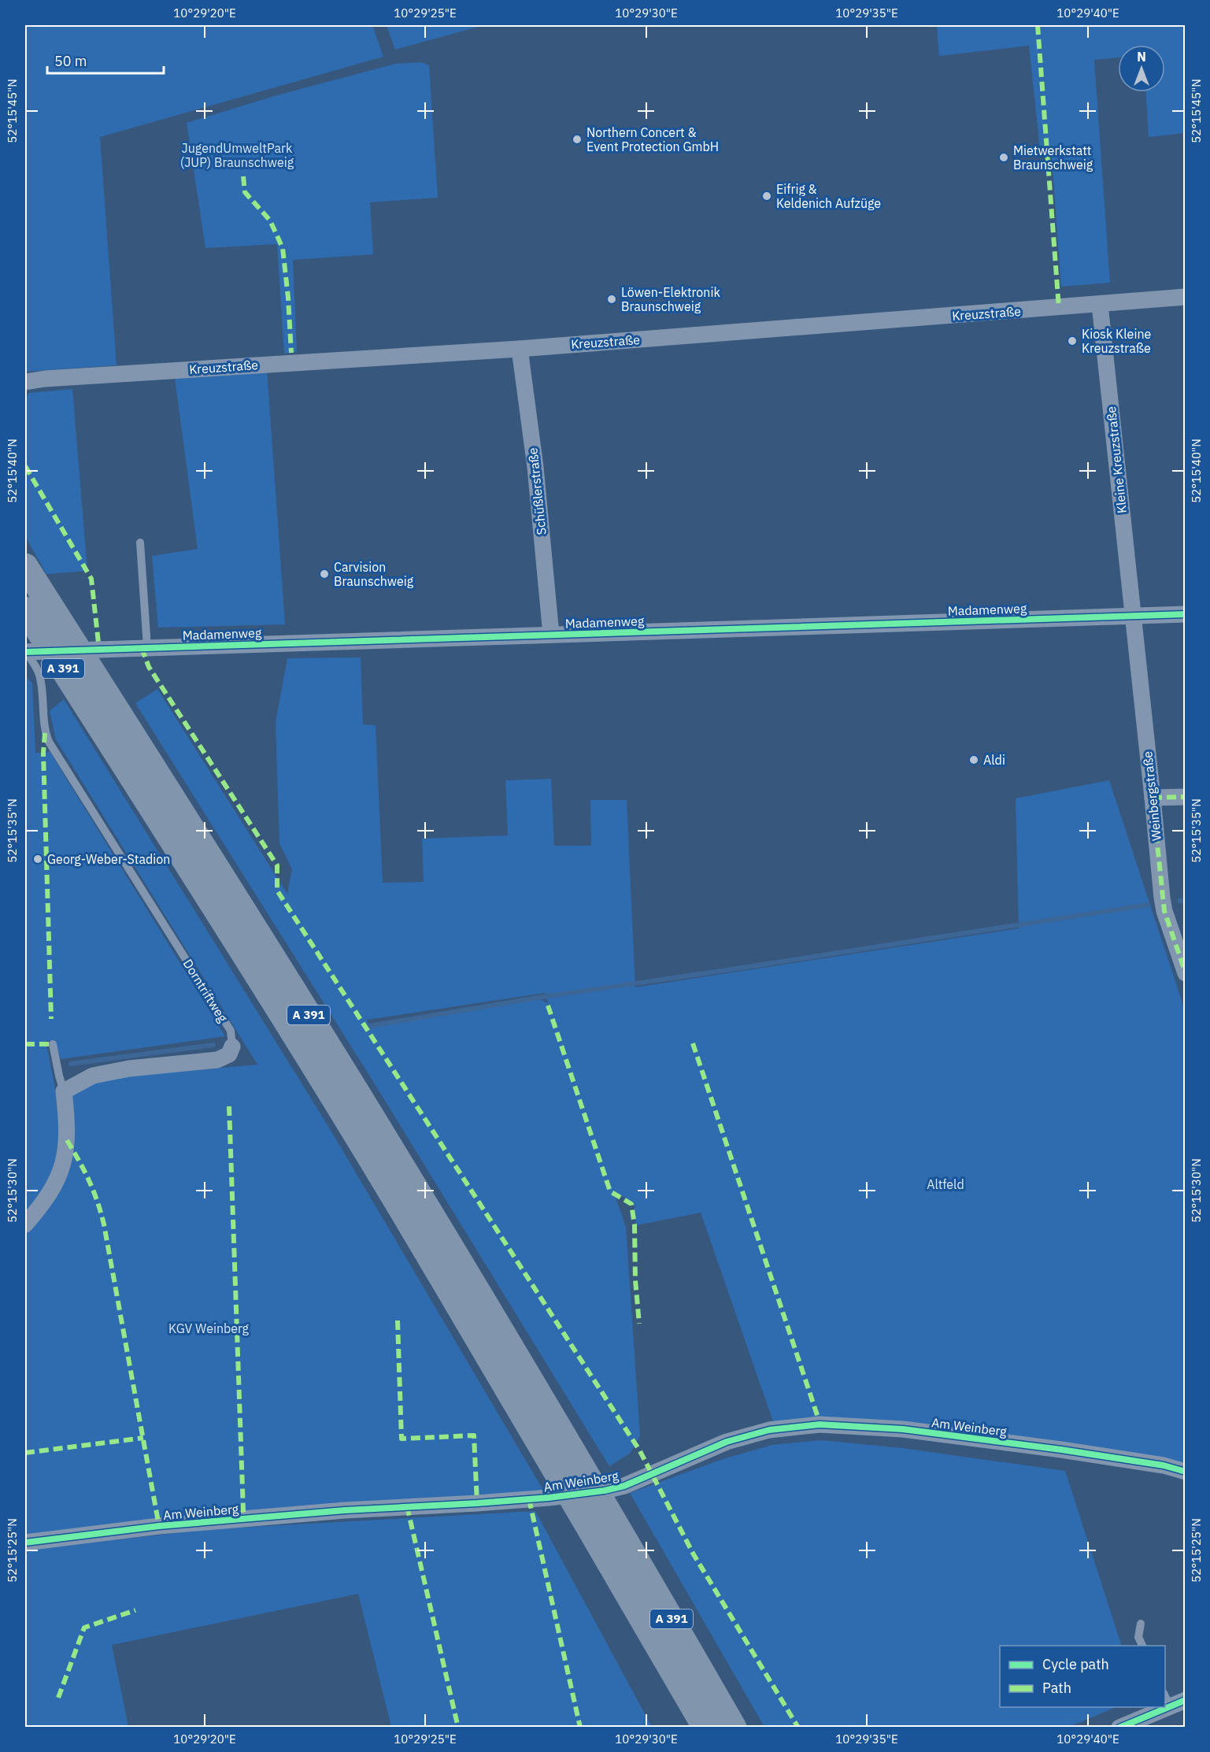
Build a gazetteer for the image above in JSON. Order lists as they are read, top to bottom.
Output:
{
  "streets": {
    "highway": ["A 391"],
    "street": [
      "Kreuzstraße",
      "Kleine Kreuzstraße",
      "Schüßlerstraße",
      "Madamenweg",
      "Weinbergstraße",
      "Dorntriftweg",
      "Am Weinberg"
    ]
  },
  "crossings": [
    ["Kreuzstraße", "Kleine Kreuzstraße"],
    ["Kreuzstraße", "Schüßlerstraße"],
    ["Kleine Kreuzstraße", "Madamenweg"],
    ["Kleine Kreuzstraße", "Weinbergstraße"],
    ["Schüßlerstraße", "Madamenweg"],
    ["Madamenweg", "Weinbergstraße"],
    ["Madamenweg", "Dorntriftweg"]
  ],
  "parks": ["JugendUmweltPark (JUP) Braunschweig", "Altfeld", "KGV Weinberg"],
  "places": [
    "Northern Concert & Event Protection GmbH",
    "Mietwerkstatt Braunschweig",
    "Eifrig & Keldenich Aufzüge",
    "Löwen-Elektronik Braunschweig",
    "Kiosk Kleine Kreuzstraße",
    "Carvision Braunschweig",
    "Aldi",
    "Georg-Weber-Stadion"
  ],
  "legend": ["Cycle path", "Path"],
  "scale_bar": "50 m",
  "north": "top",
  "coordinates": [
    "10°29'20\"E",
    "10°29'25\"E",
    "10°29'30\"E",
    "10°29'35\"E",
    "10°29'40\"E",
    "52°15'45\"N",
    "52°15'40\"N",
    "52°15'35\"N",
    "52°15'30\"N",
    "52°15'25\"N"
  ]
}
